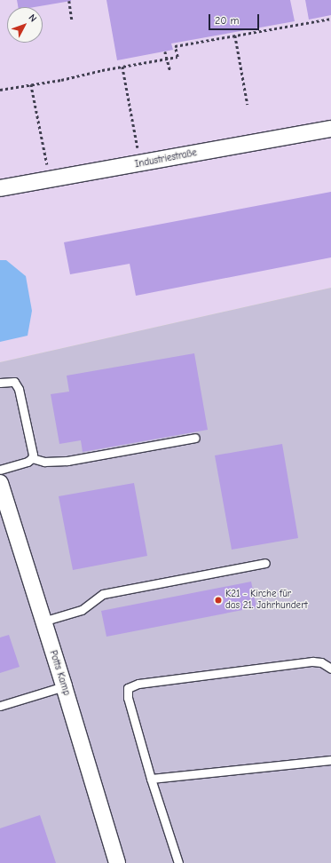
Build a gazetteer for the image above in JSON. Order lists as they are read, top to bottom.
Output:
{
  "streets": {
    "street": ["Industriestraße", "Potts Kamp"]
  },
  "places": ["K21 - Kirche für das 21. Jahrhundert"],
  "scale_bar": "20 m",
  "north": "top right"
}
